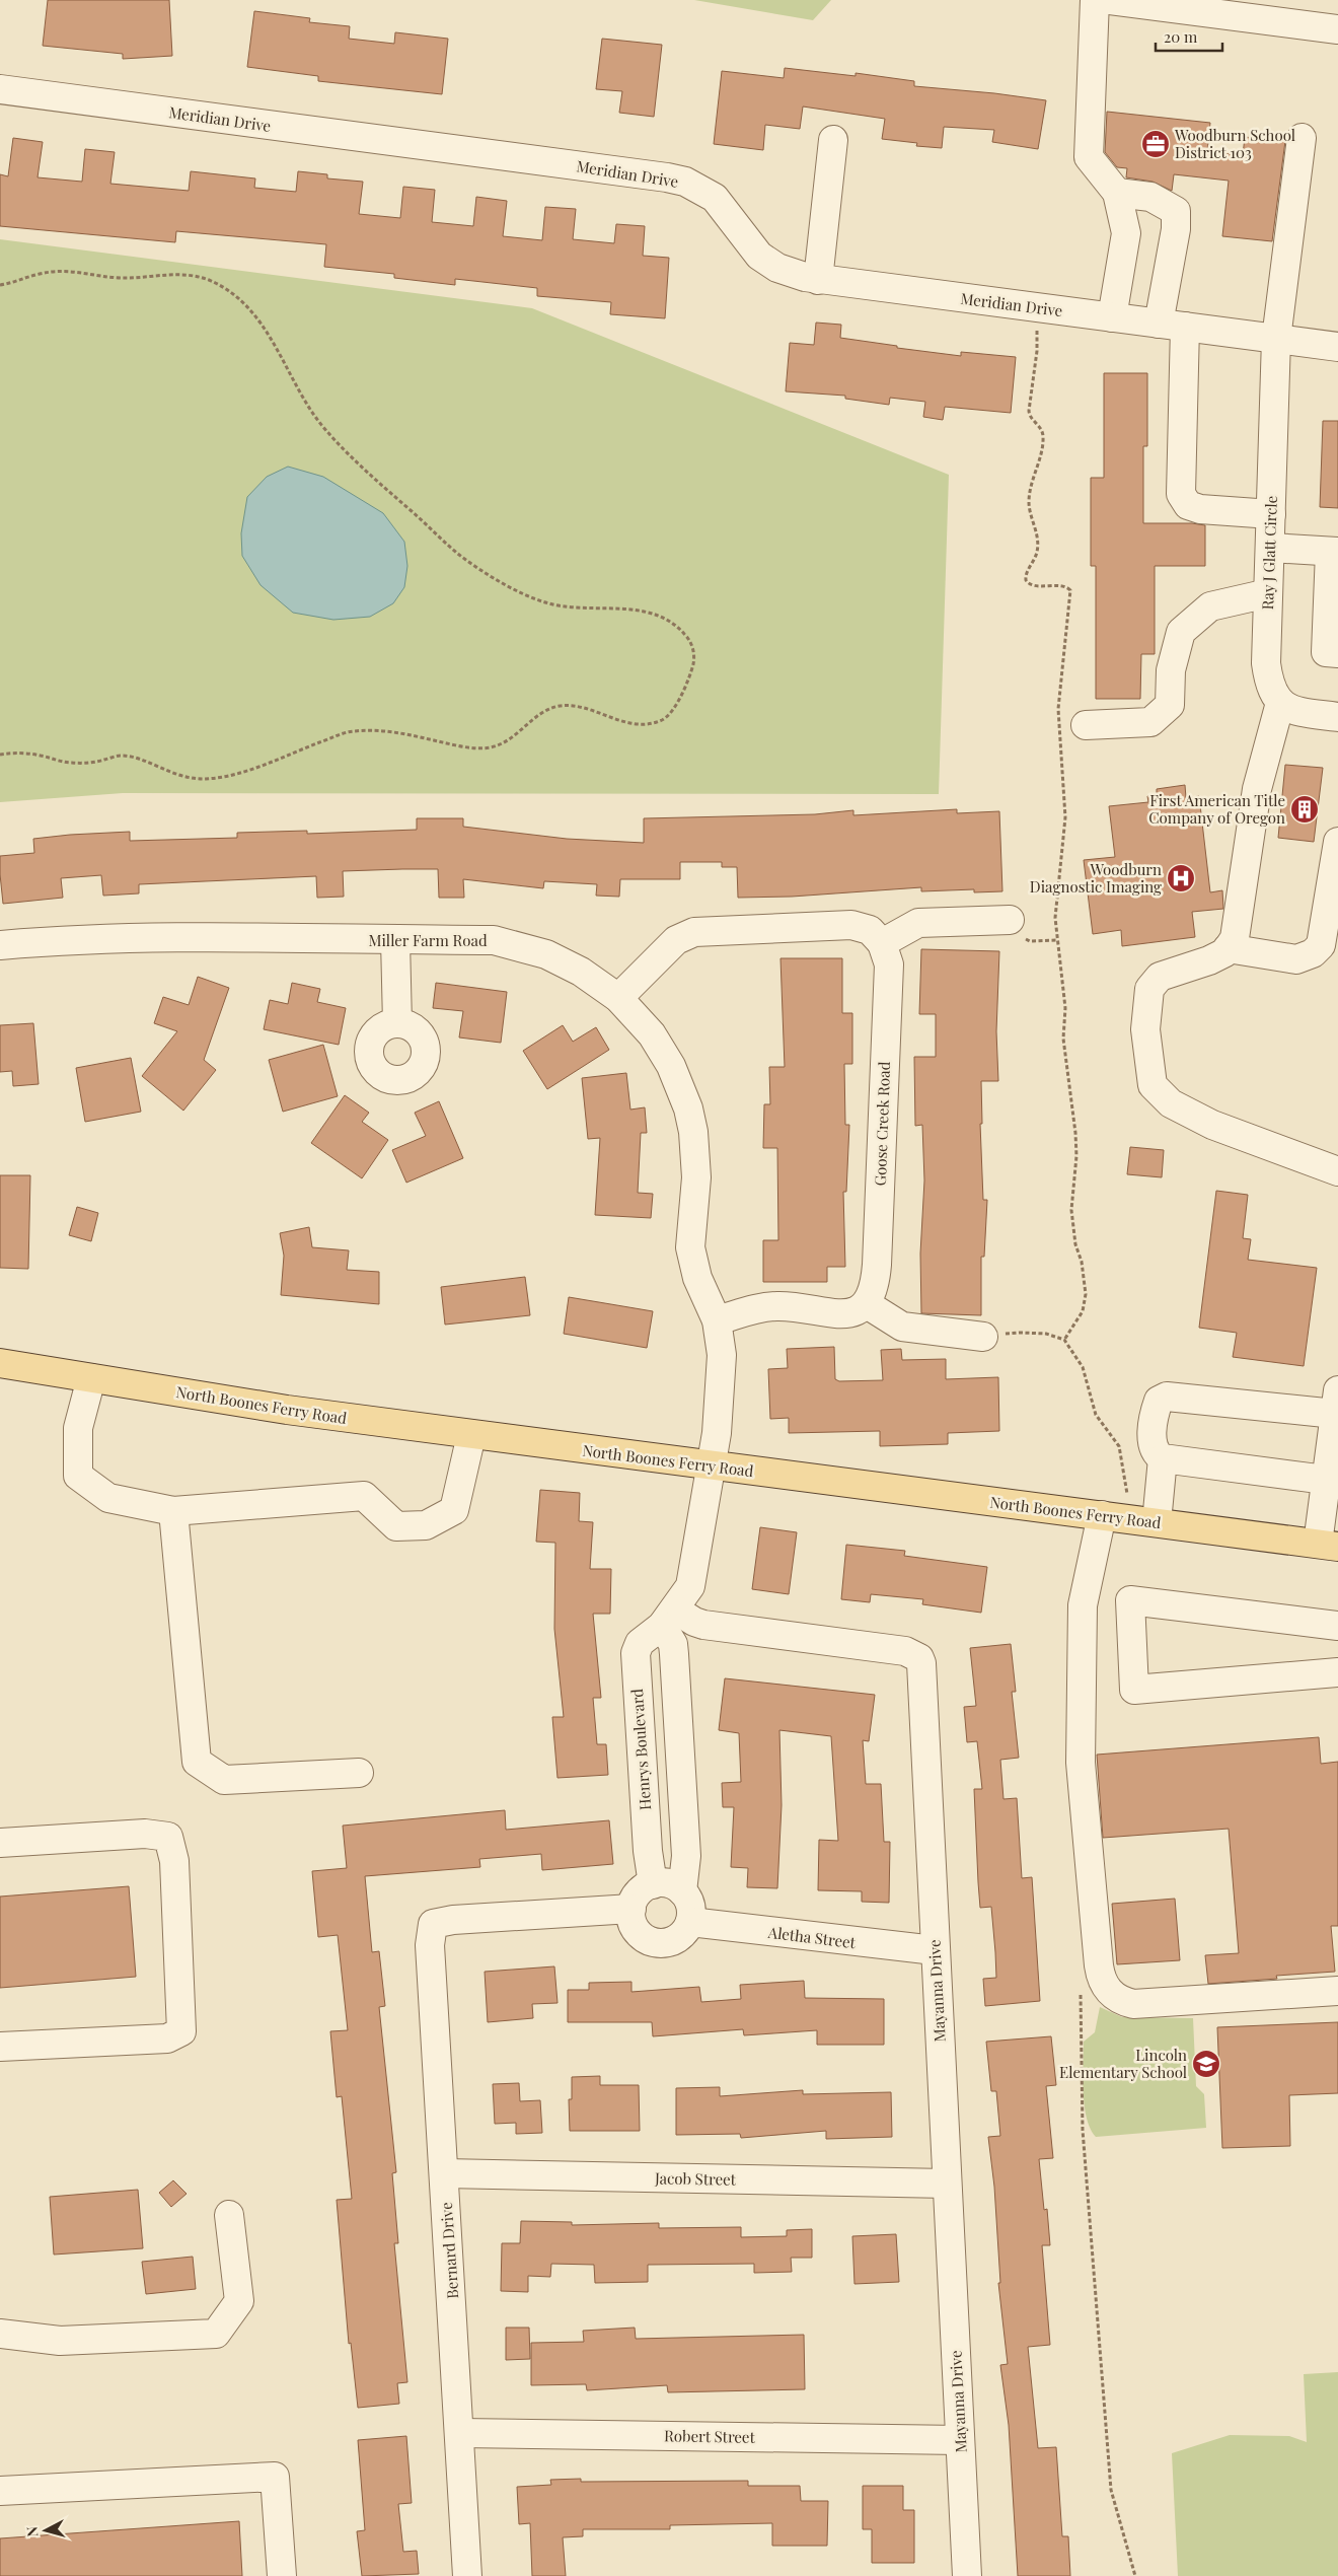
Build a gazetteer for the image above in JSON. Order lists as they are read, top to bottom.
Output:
{
  "streets": {
    "main road": ["North Boones Ferry Road"],
    "street": [
      "Meridian Drive",
      "Ray J Glatt Circle",
      "Miller Farm Road",
      "Goose Creek Road",
      "Henrys Boulevard",
      "Aletha Street",
      "Mayanna Drive",
      "Jacob Street",
      "Bernard Drive",
      "Robert Street"
    ]
  },
  "crossings": [
    ["Meridian Drive", "Ray J Glatt Circle"],
    ["Miller Farm Road", "North Boones Ferry Road"],
    ["Miller Farm Road", "Henrys Boulevard"],
    ["North Boones Ferry Road", "Henrys Boulevard"],
    ["Henrys Boulevard", "Aletha Street"],
    ["Henrys Boulevard", "Mayanna Drive"],
    ["Henrys Boulevard", "Bernard Drive"],
    ["Aletha Street", "Mayanna Drive"],
    ["Aletha Street", "Bernard Drive"],
    ["Mayanna Drive", "Jacob Street"],
    ["Mayanna Drive", "Robert Street"],
    ["Jacob Street", "Bernard Drive"],
    ["Bernard Drive", "Robert Street"]
  ],
  "places": {
    "office": ["Woodburn School District 103"],
    "building": ["First American Title Company of Oregon"],
    "hospital": ["Woodburn Diagnostic Imaging"],
    "school or university": ["Lincoln Elementary School"]
  },
  "scale_bar": "20 m",
  "north": "left"
}
